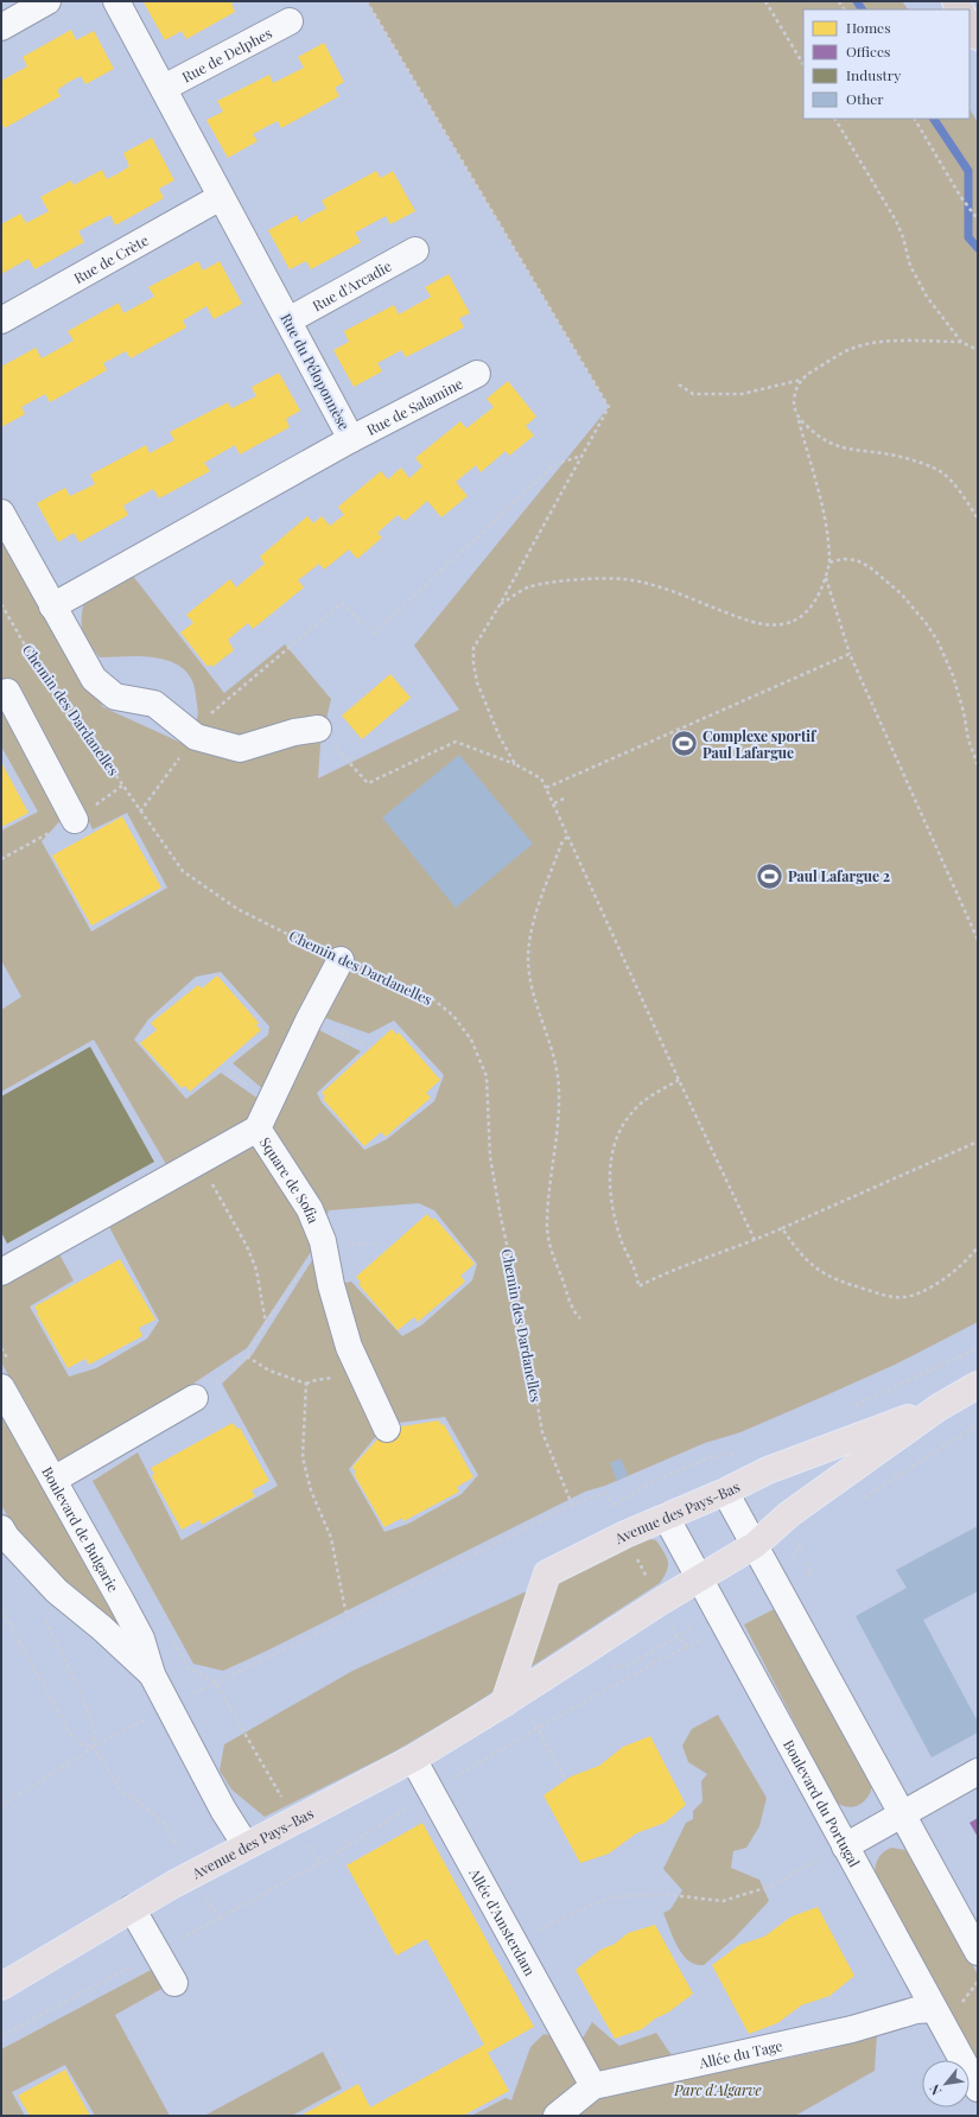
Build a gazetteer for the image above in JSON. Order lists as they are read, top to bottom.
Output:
{
  "streets": {
    "main road": ["Avenue des Pays-Bas"],
    "street": [
      "Rue de Delphes",
      "Rue de Crète",
      "Rue d'Arcadie",
      "Rue du Péloponnèse",
      "Rue de Salamine",
      "Square de Sofia",
      "Boulevard de Bulgarie",
      "Boulevard du Portugal",
      "Allée d'Amsterdam",
      "Allée du Tage"
    ],
    "path": ["Chemin des Dardanelles"]
  },
  "crossings": [
    ["Rue de Delphes", "Rue du Péloponnèse"],
    ["Rue de Crète", "Rue du Péloponnèse"],
    ["Rue d'Arcadie", "Rue du Péloponnèse"],
    ["Rue du Péloponnèse", "Rue de Salamine"],
    ["Avenue des Pays-Bas", "Boulevard de Bulgarie"],
    ["Avenue des Pays-Bas", "Boulevard du Portugal"],
    ["Avenue des Pays-Bas", "Allée d'Amsterdam"],
    ["Boulevard du Portugal", "Allée du Tage"],
    ["Allée d'Amsterdam", "Allée du Tage"]
  ],
  "parks": ["Parc d'Algarve"],
  "places": {
    "sports": ["Complexe sportif Paul Lafargue", "Paul Lafargue 2"]
  },
  "legend": [
    "Homes",
    "Offices",
    "Industry",
    "Other"
  ],
  "north": "bottom left"
}
